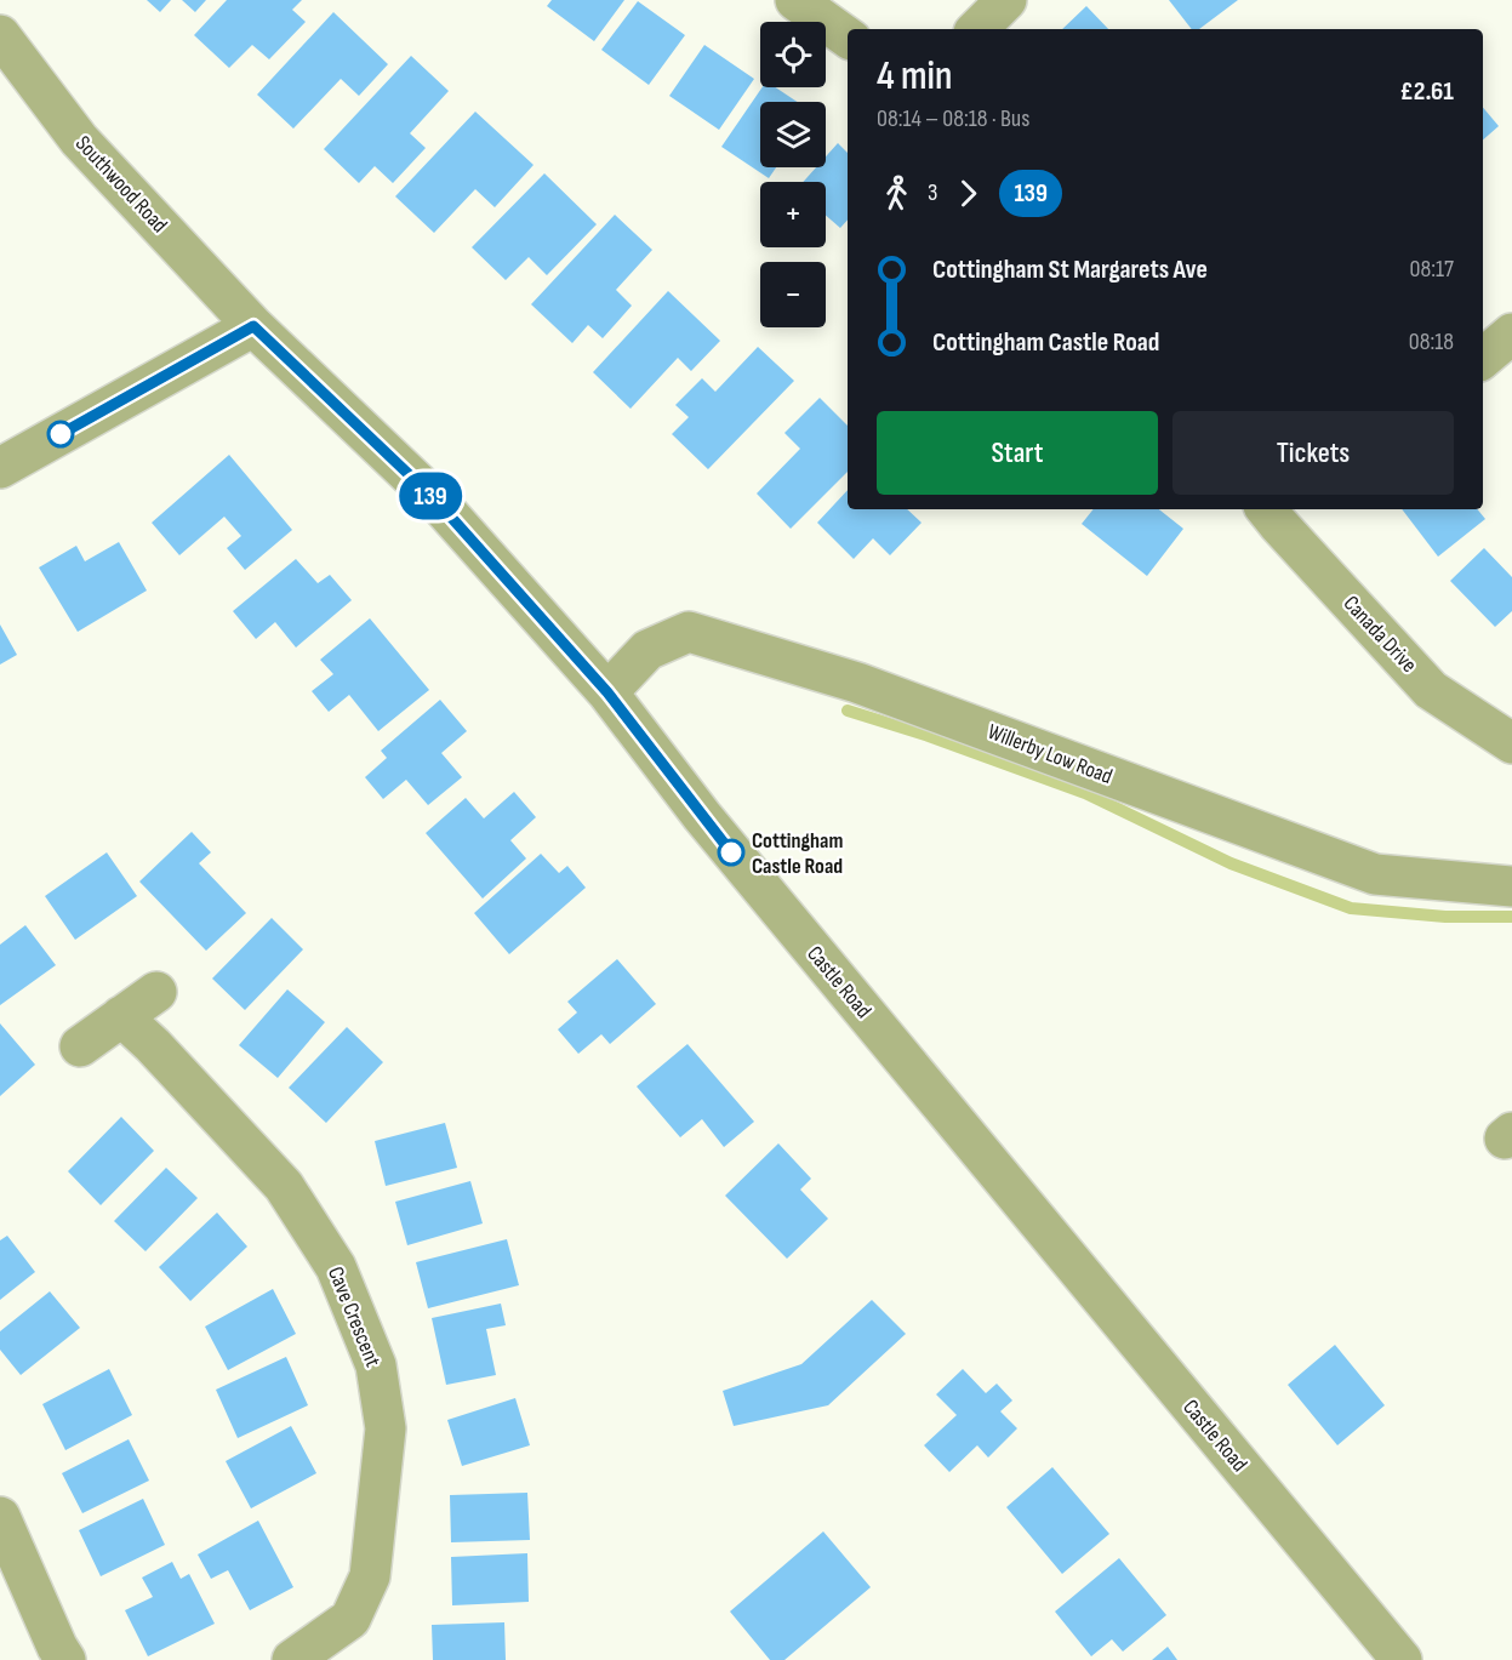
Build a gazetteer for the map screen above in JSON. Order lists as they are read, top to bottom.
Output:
{
  "streets": {
    "street": [
      "Southwood Road",
      "Canada Drive",
      "Willerby Low Road",
      "Castle Road",
      "Cave Crescent"
    ]
  },
  "crossings": [
    ["Southwood Road", "Castle Road"],
    ["Willerby Low Road", "Castle Road"]
  ],
  "places": ["Cottingham Castle Road"],
  "lines": ["bus line 139"],
  "page": {
    "on_map": "139",
    "map_buttons": ["+", "−"],
    "heading": ["4 min", "08:14 – 08:18 · Bus", "£2.61"],
    "legs": ["3", "139"],
    "list": [
      {
        "name": "Cottingham St Margarets Ave",
        "value": "08:17"
      },
      {
        "name": "Cottingham Castle Road",
        "value": "08:18"
      }
    ],
    "buttons": ["Start", "Tickets"]
  }
}
